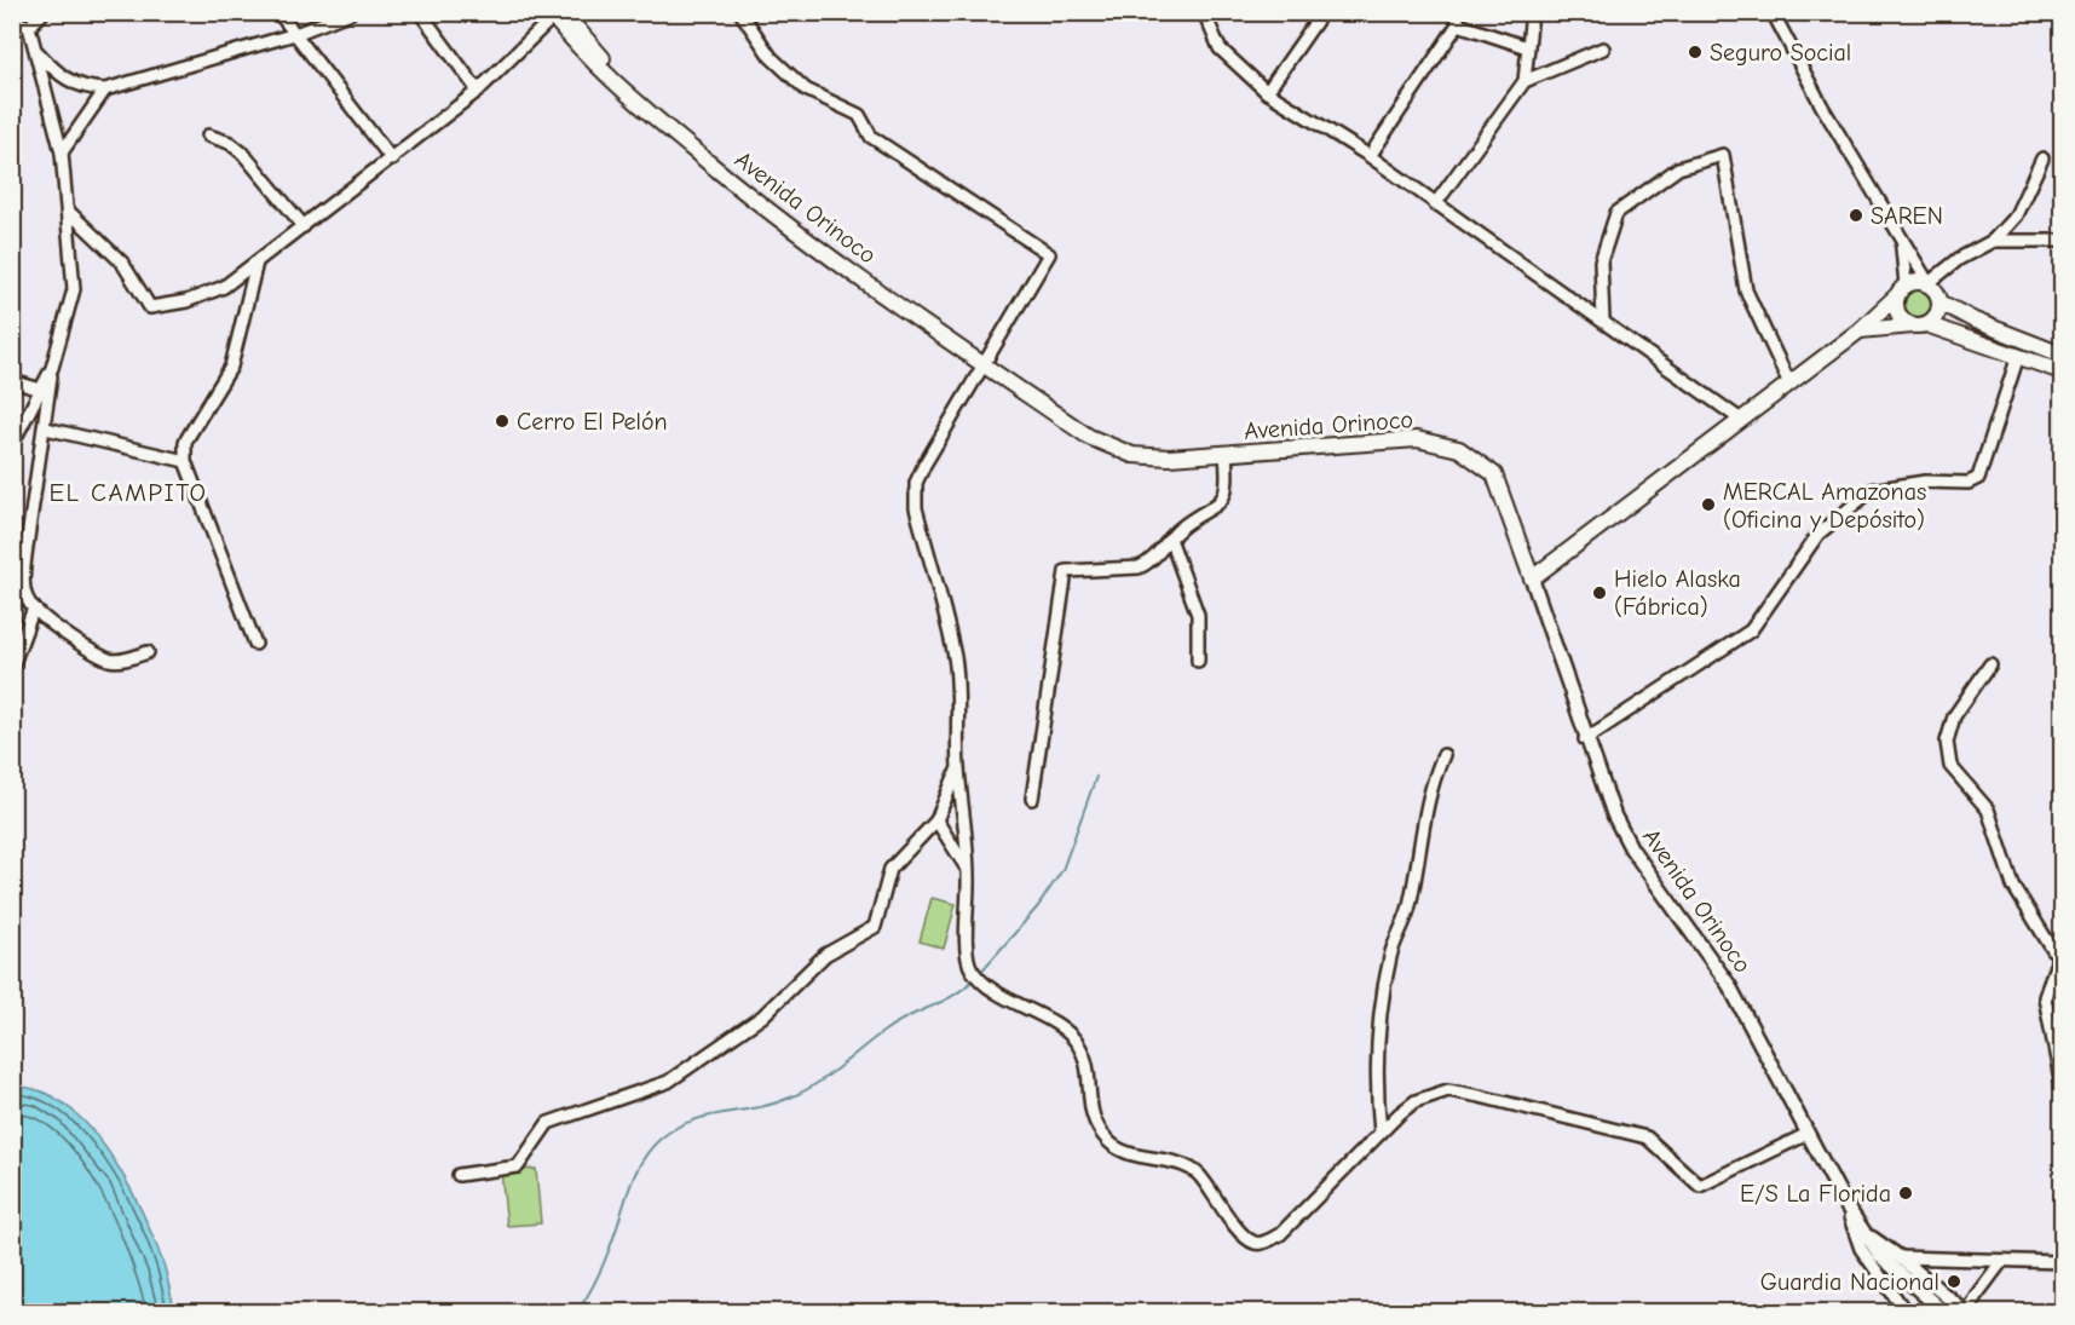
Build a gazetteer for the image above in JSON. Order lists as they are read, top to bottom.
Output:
{
  "streets": {
    "main road": ["Avenida Orinoco"]
  },
  "districts": ["EL CAMPITO"],
  "places": [
    "Seguro Social",
    "SAREN",
    "Cerro El Pelón",
    "MERCAL Amazonas (Oficina y Depósito)",
    "Hielo Alaska (Fábrica)",
    "E/S La Florida",
    "Guardia Nacional"
  ]
}
